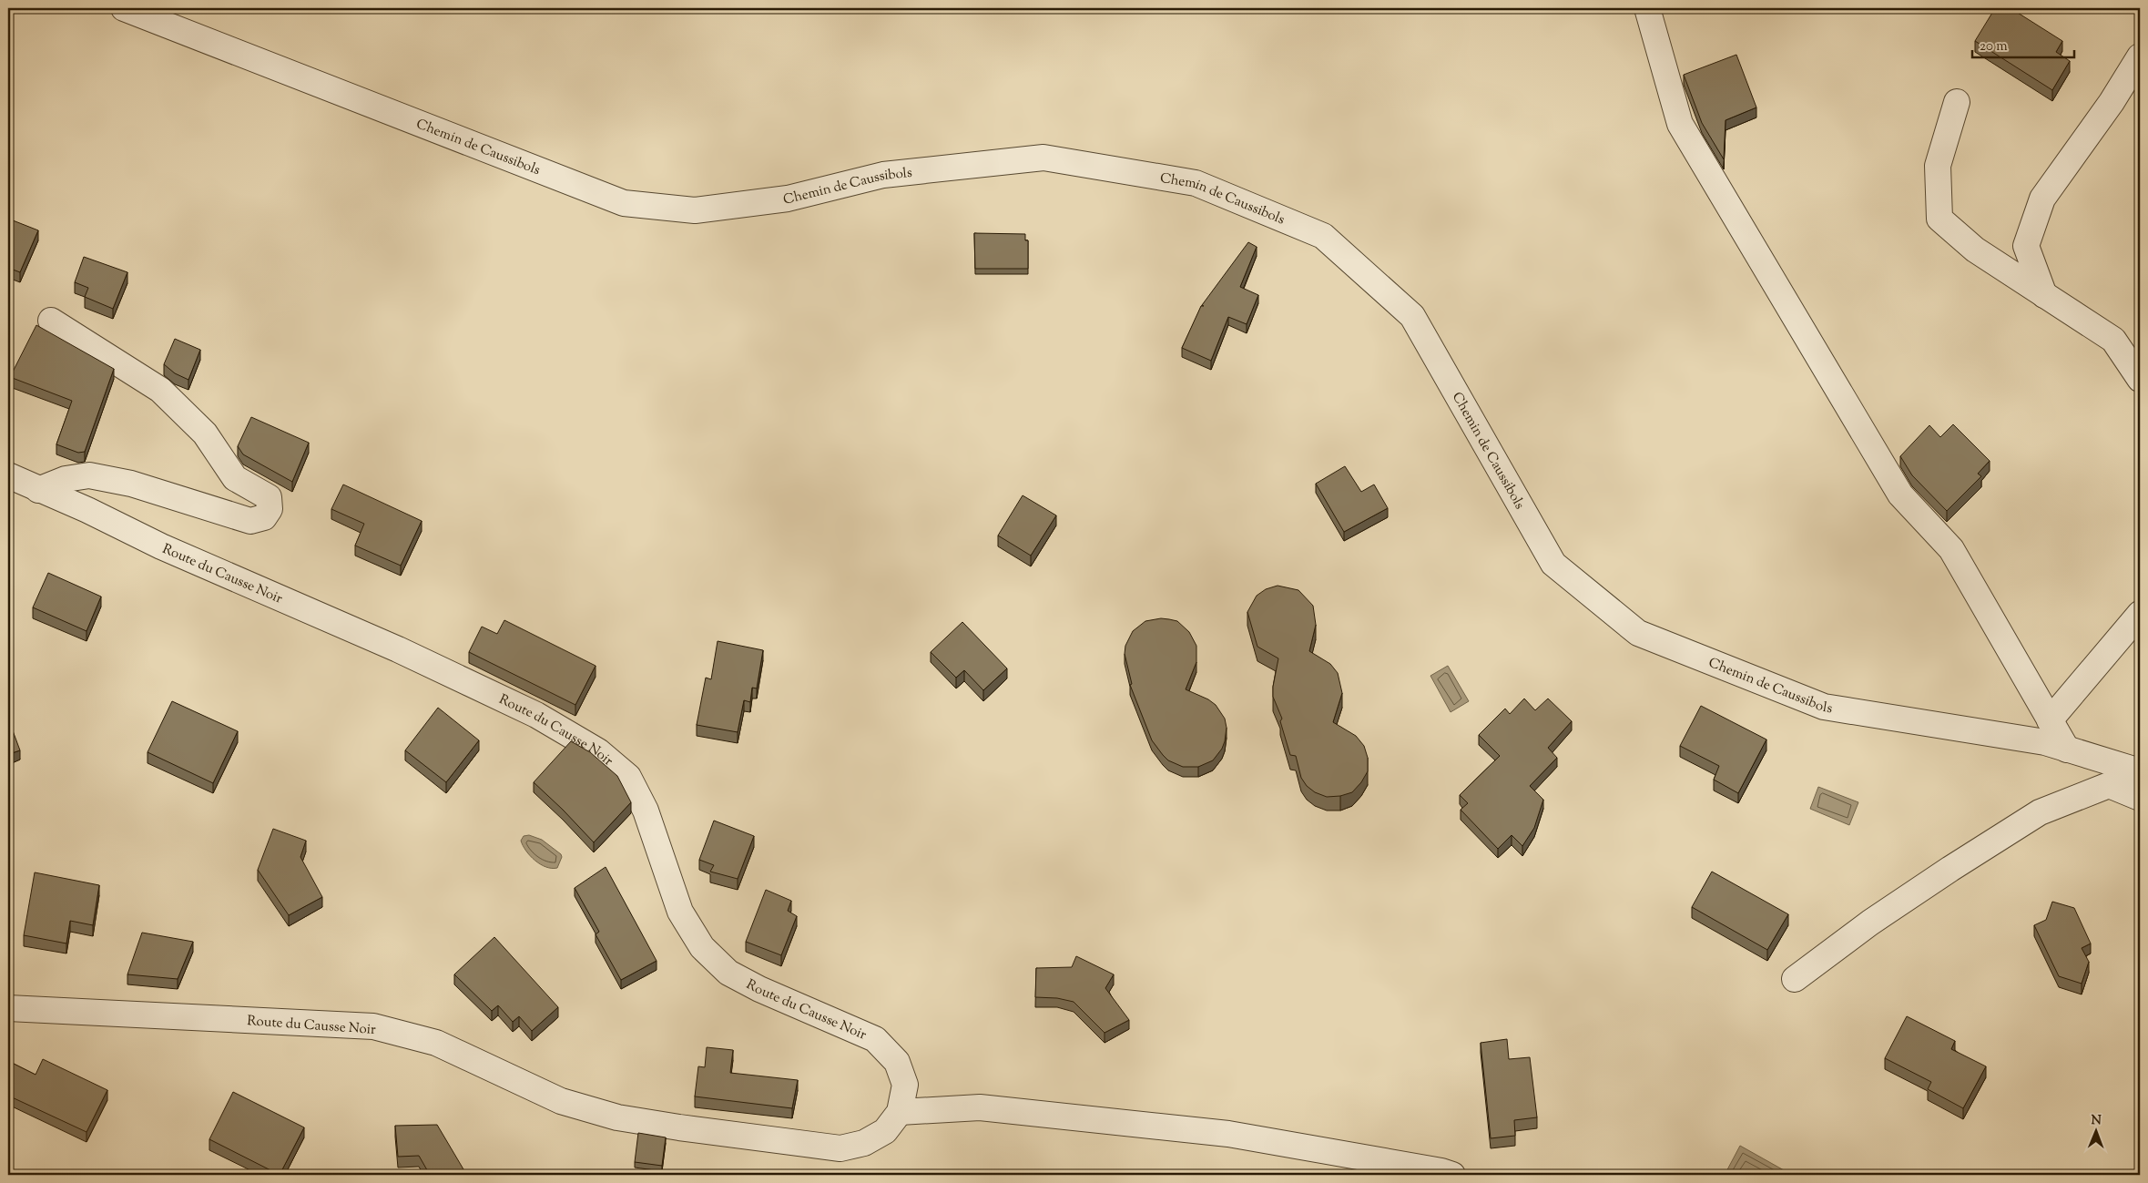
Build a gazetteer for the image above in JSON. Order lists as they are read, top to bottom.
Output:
{
  "streets": {
    "street": ["Chemin de Caussibols", "Route du Causse Noir"]
  },
  "scale_bar": "20 m",
  "north": "top"
}
